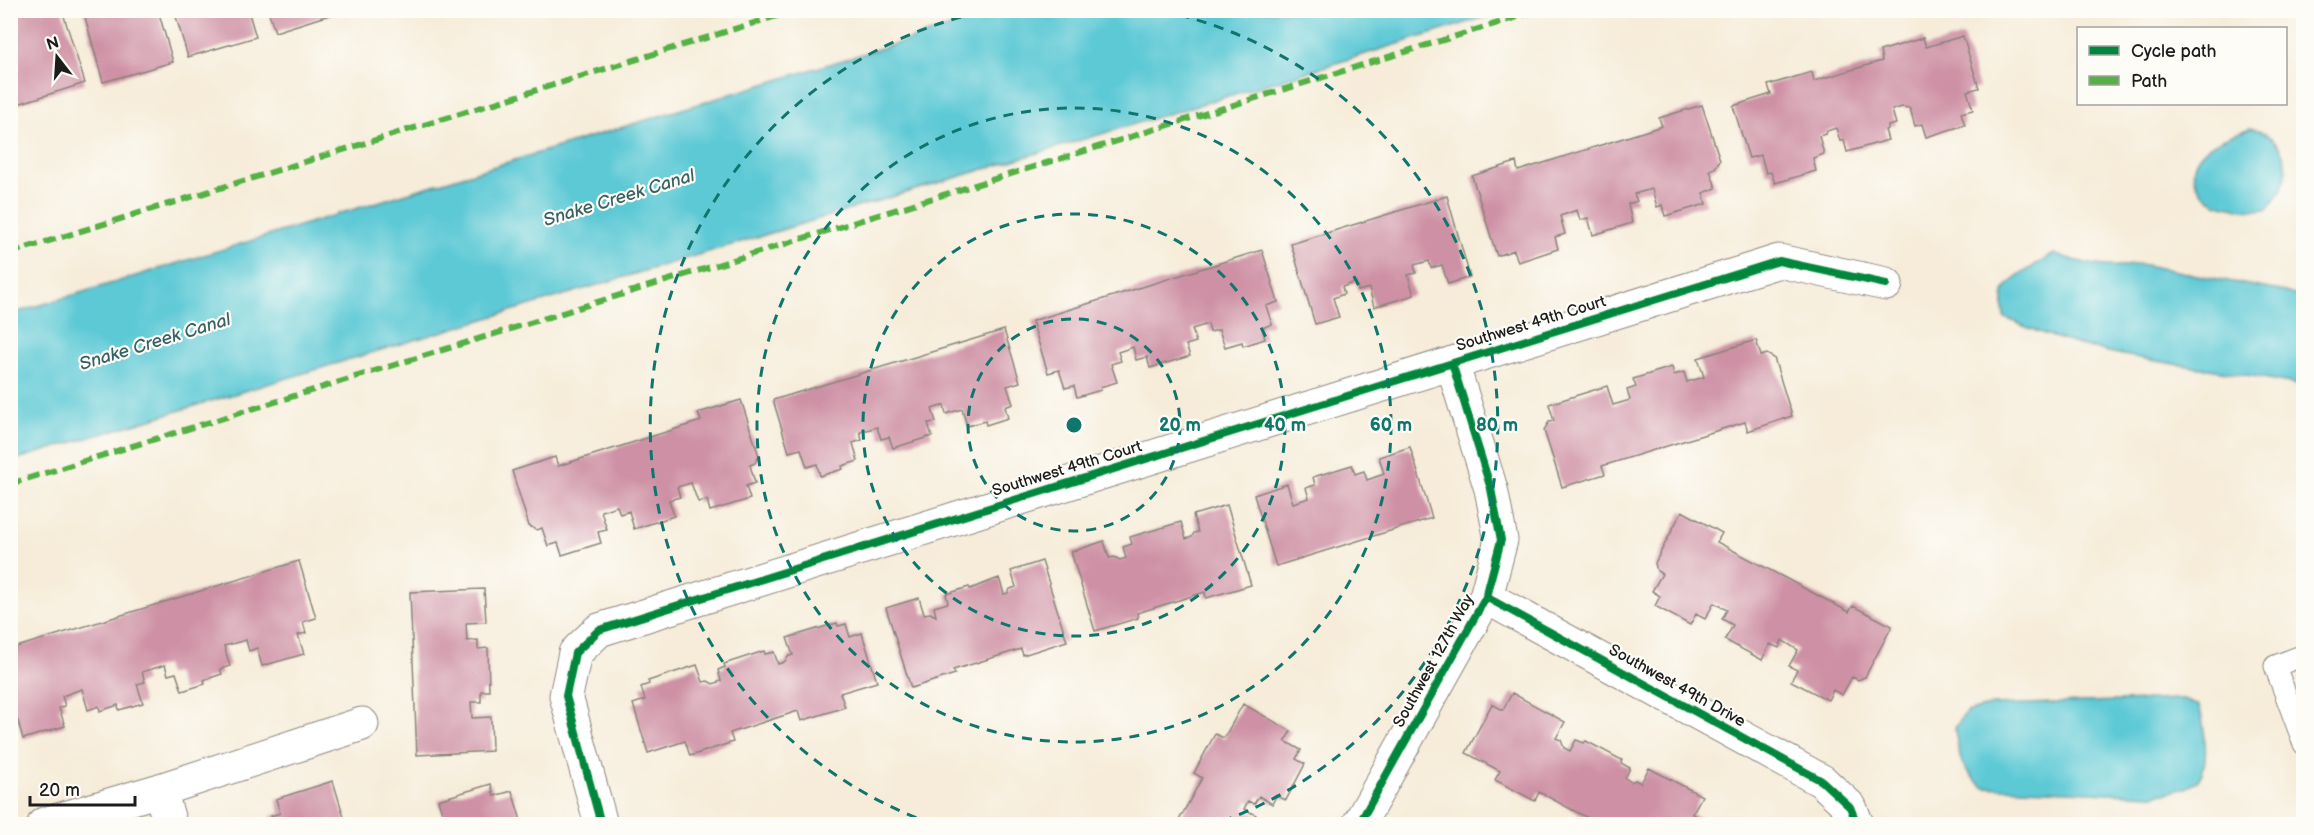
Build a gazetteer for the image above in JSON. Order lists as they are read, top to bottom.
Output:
{
  "streets": {
    "street": ["Southwest 49th Court", "Southwest 127th Way", "Southwest 49th Drive"]
  },
  "crossings": [
    ["Southwest 49th Court", "Southwest 127th Way"],
    ["Southwest 127th Way", "Southwest 49th Drive"]
  ],
  "water": ["Snake Creek Canal"],
  "legend": ["Cycle path", "Path"],
  "scale_bar": "20 m",
  "north": "top",
  "rings": [
    "20 m",
    "40 m",
    "60 m",
    "80 m"
  ]
}
